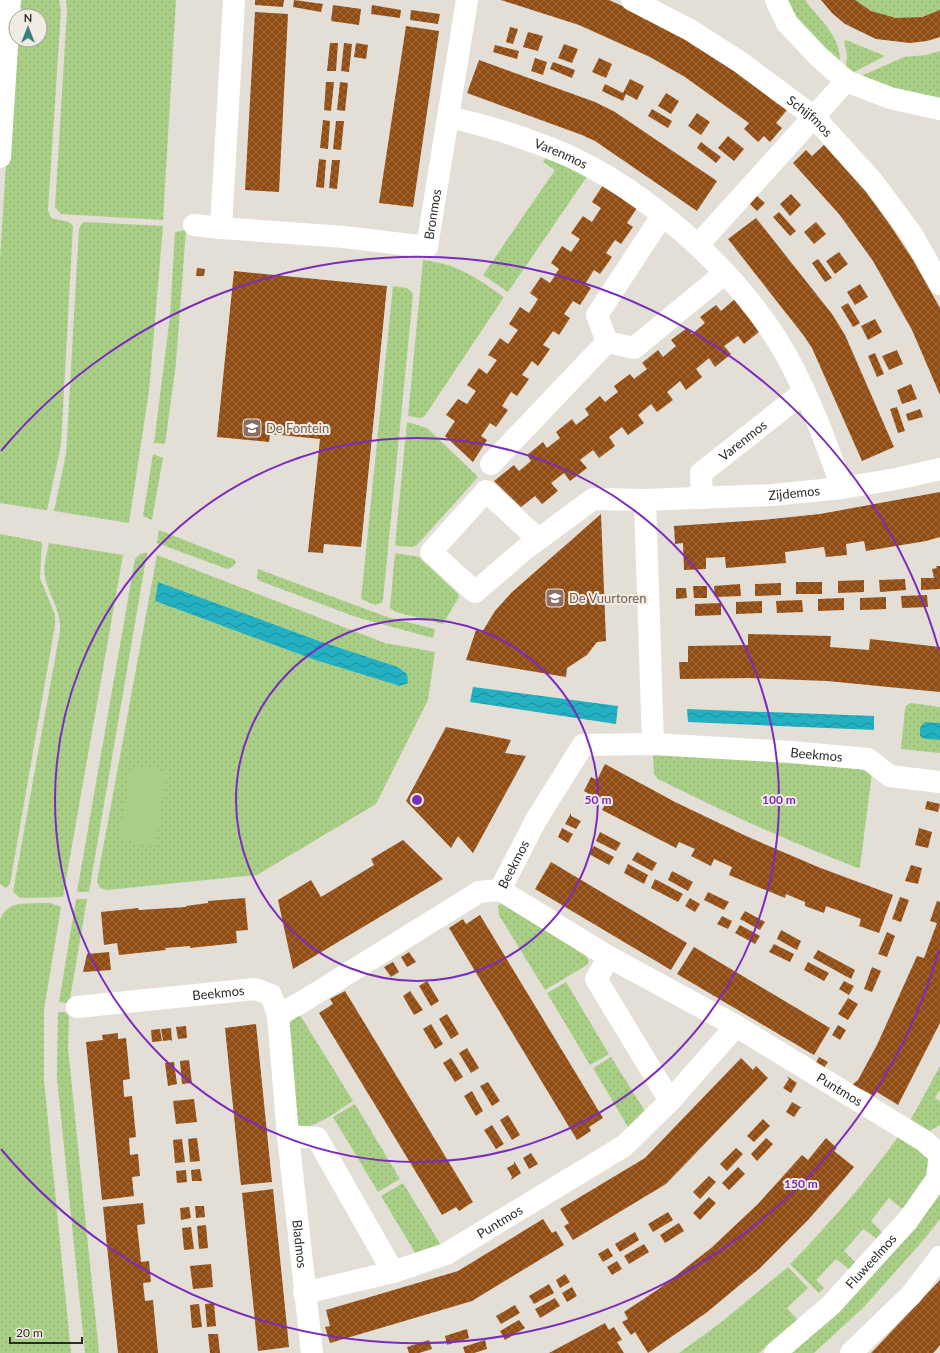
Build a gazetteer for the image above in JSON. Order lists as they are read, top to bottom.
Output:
{
  "streets": {
    "street": [
      "Schijfmos",
      "Varenmos",
      "Bronmos",
      "Zijdemos",
      "Beekmos",
      "Puntmos",
      "Bladmos",
      "Fluweelmos"
    ]
  },
  "crossings": [
    ["Varenmos", "Bronmos"],
    ["Varenmos", "Zijdemos"],
    ["Beekmos", "Puntmos"],
    ["Beekmos", "Bladmos"],
    ["Puntmos", "Bladmos"],
    ["Puntmos", "Fluweelmos"]
  ],
  "places": {
    "school or university": ["De Fontein", "De Vuurtoren"]
  },
  "scale_bar": "20 m",
  "north": "top",
  "rings": ["50 m", "100 m", "150 m"]
}
